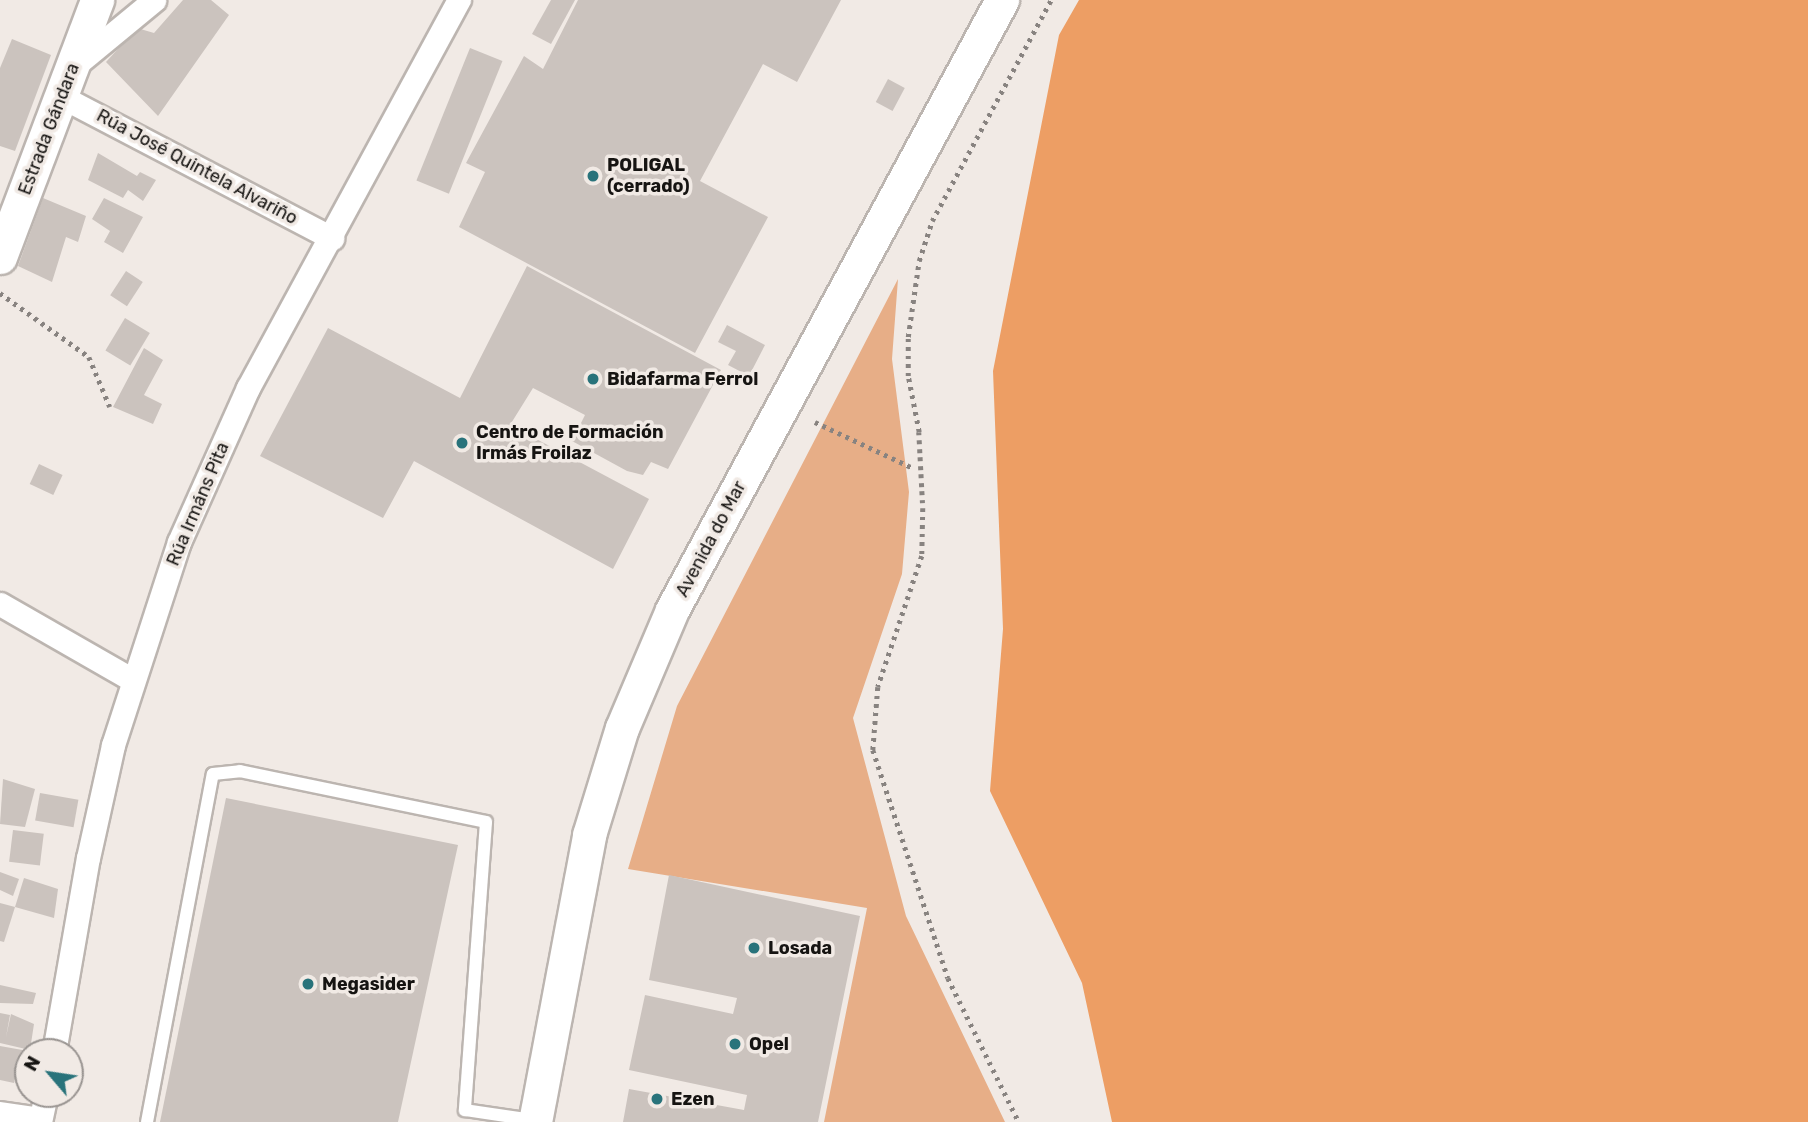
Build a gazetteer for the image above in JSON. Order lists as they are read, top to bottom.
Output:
{
  "streets": {
    "street": [
      "Estrada Gándara",
      "Rúa José Quintela Alvariño",
      "Rúa Irmáns Pita",
      "Avenida do Mar"
    ]
  },
  "crossings": [
    ["Estrada Gándara", "Rúa José Quintela Alvariño"],
    ["Rúa José Quintela Alvariño", "Rúa Irmáns Pita"]
  ],
  "places": [
    "POLIGAL (cerrado)",
    "Bidafarma Ferrol",
    "Centro de Formación Irmás Froilaz",
    "Losada",
    "Megasider",
    "Opel",
    "Ezen"
  ],
  "north": "top left"
}
